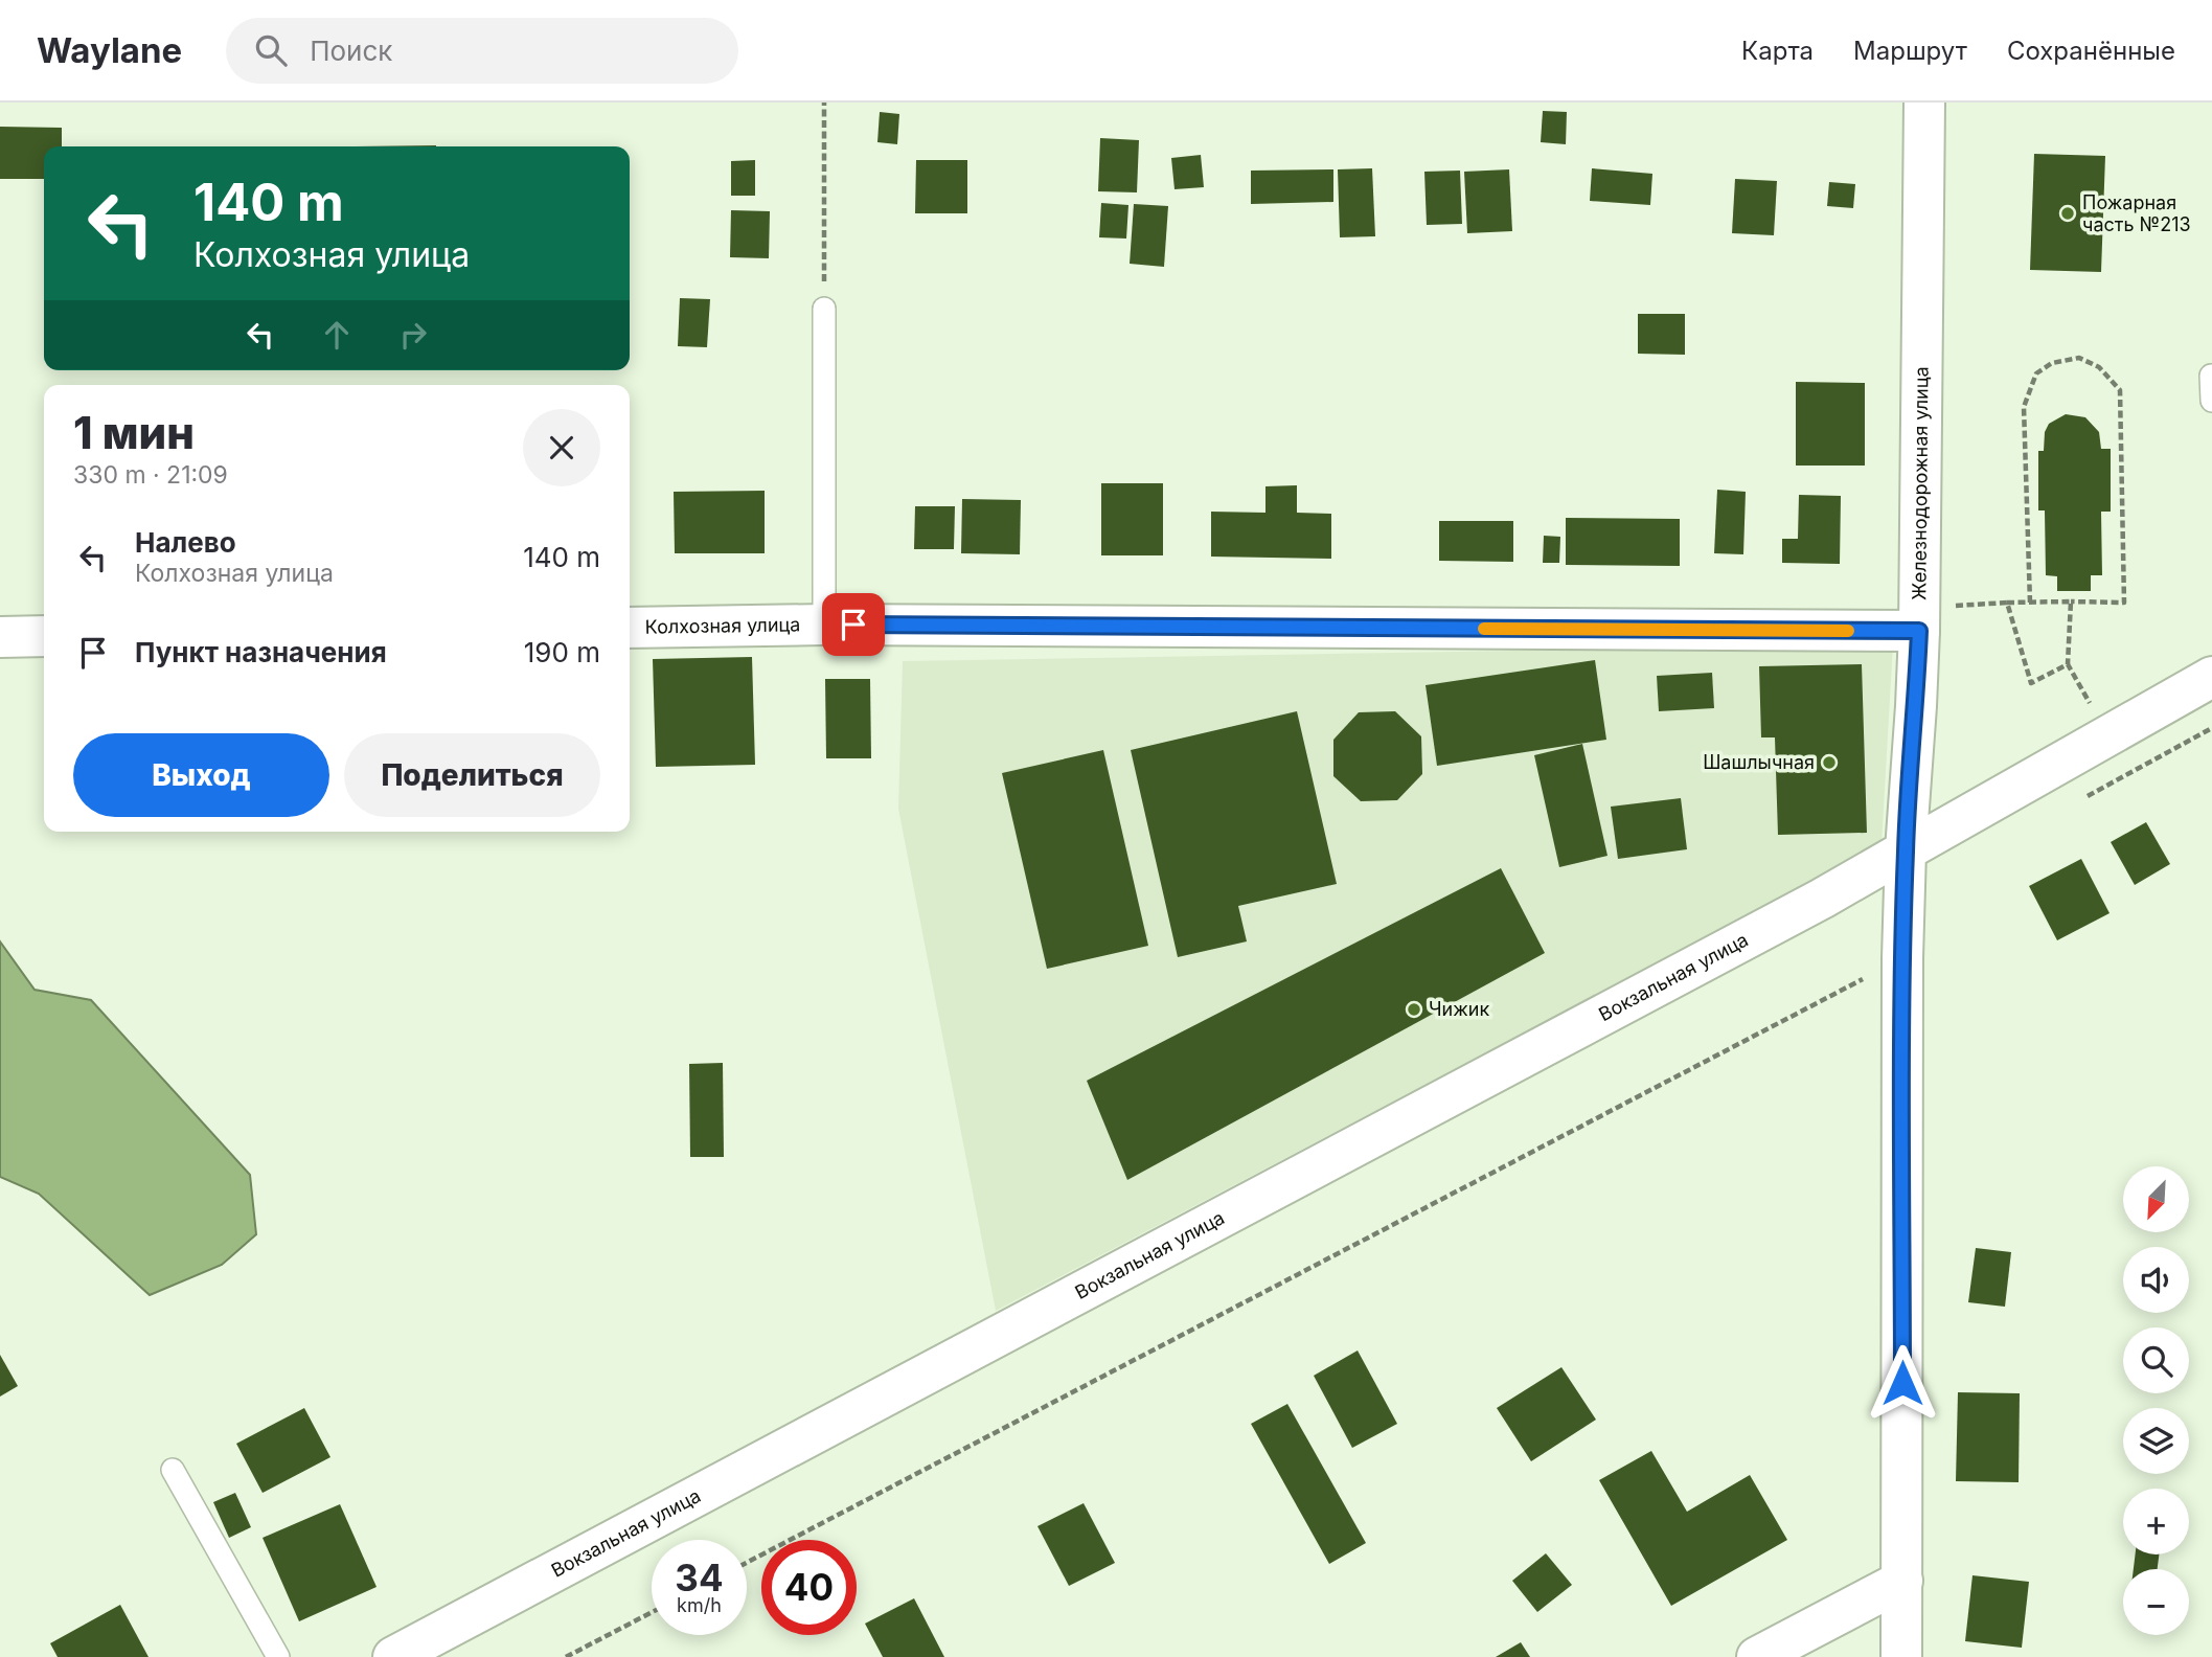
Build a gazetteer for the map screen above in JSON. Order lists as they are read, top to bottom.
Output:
{
  "streets": {
    "street": ["Железнодорожная улица", "Колхозная улица", "Вокзальная улица"]
  },
  "crossings": [
    ["Железнодорожная улица", "Колхозная улица"],
    ["Железнодорожная улица", "Вокзальная улица"]
  ],
  "places": ["Пожарная часть №213", "Шашлычная", "Чижик"],
  "north": "bottom left",
  "page": {
    "header": "Waylane",
    "search": "Поиск",
    "nav": ["Карта", "Маршрут", "Сохранённые"],
    "turn": ["140 m", "Колхозная улица"],
    "heading": ["1 мин", "330 m · 21:09"],
    "list": [
      {
        "name": "Налево",
        "note": "Колхозная улица",
        "value": "140 m"
      },
      {
        "name": "Пункт назначения",
        "value": "190 m"
      }
    ],
    "buttons": ["Выход", "Поделиться"],
    "map_buttons": ["+", "−"],
    "speed": "34 km/h",
    "limit": "40"
  }
}
